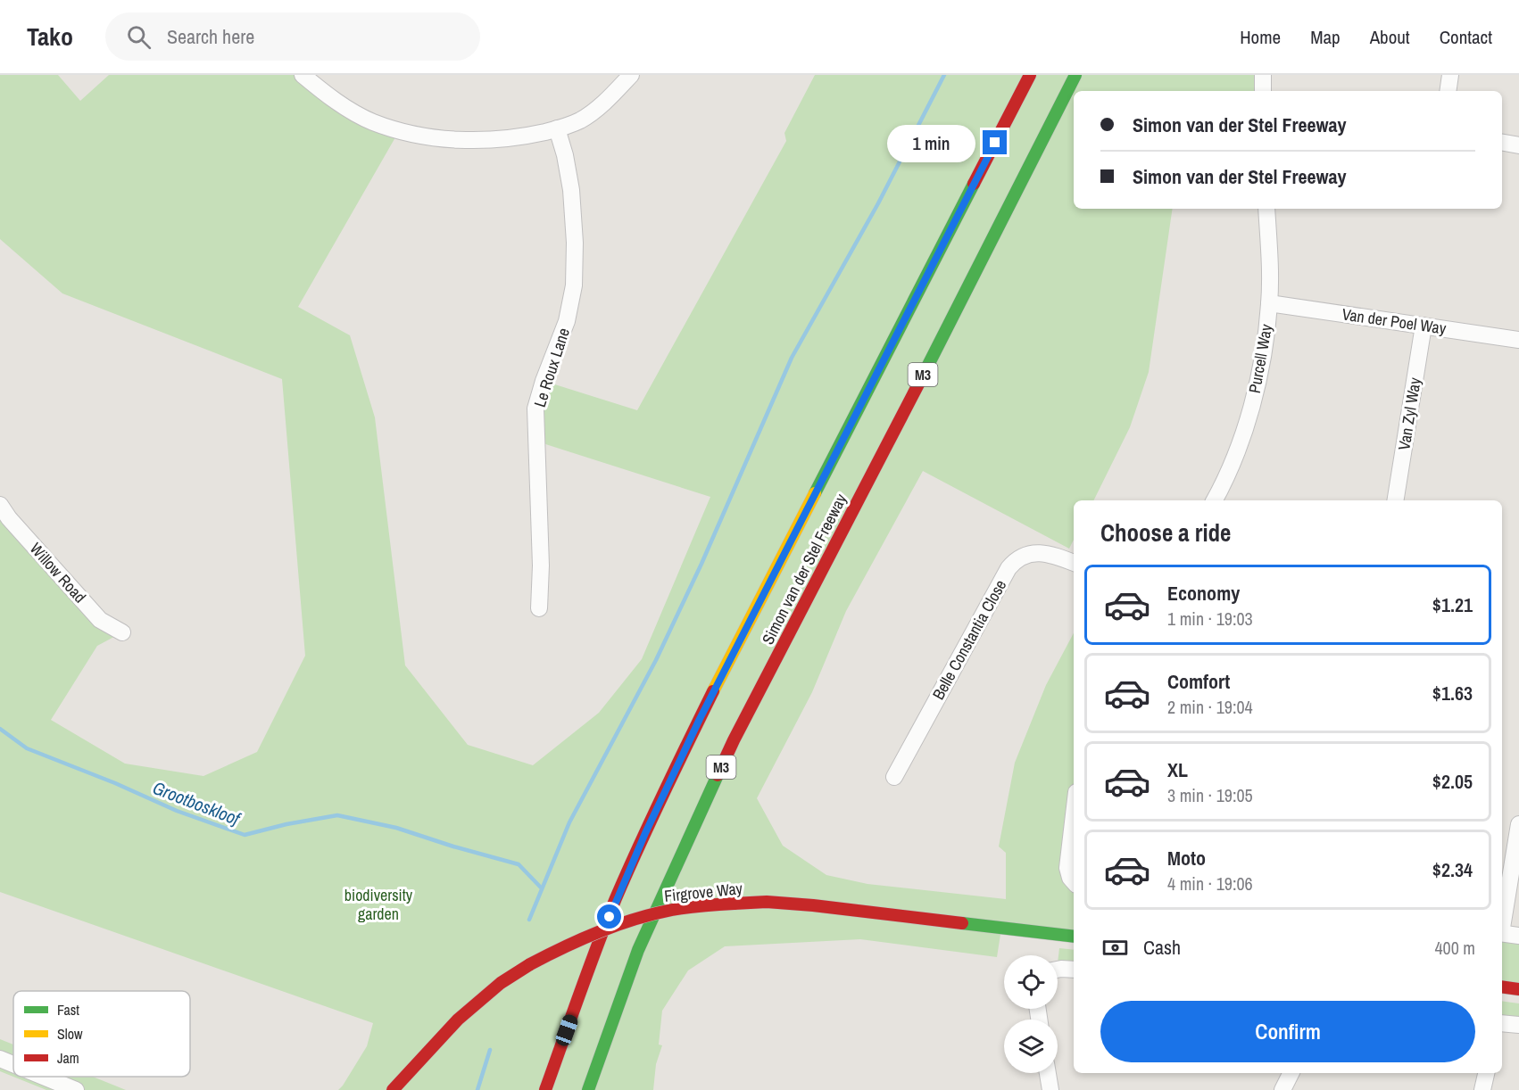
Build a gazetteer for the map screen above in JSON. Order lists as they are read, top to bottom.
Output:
{
  "streets": {
    "main road": ["M3", "Simon van der Stel Freeway", "Firgrove Way"],
    "street": [
      "Van der Poel Way",
      "Purcell Way",
      "Le Roux Lane",
      "Van Zyl Way",
      "Willow Road",
      "Belle Constantia Close"
    ]
  },
  "crossings": [
    ["Van der Poel Way", "Purcell Way"],
    ["Van der Poel Way", "Van Zyl Way"]
  ],
  "water": ["Grootboskloof"],
  "parks": ["biodiversity garden"],
  "legend": ["Fast", "Slow", "Jam"],
  "page": {
    "header": "Tako",
    "search": "Search here",
    "nav": [
      "Home",
      "Map",
      "About",
      "Contact"
    ],
    "banner": ["Simon van der Stel Freeway", "Simon van der Stel Freeway"],
    "bubble": "1 min",
    "heading": "Choose a ride",
    "list": [
      {
        "name": "Economy",
        "note": "1 min · 19:03",
        "value": "$1.21"
      },
      {
        "name": "Comfort",
        "note": "2 min · 19:04",
        "value": "$1.63"
      },
      {
        "name": "XL",
        "note": "3 min · 19:05",
        "value": "$2.05"
      },
      {
        "name": "Moto",
        "note": "4 min · 19:06",
        "value": "$2.34"
      }
    ],
    "pay": ["Cash", "400 m"],
    "buttons": "Confirm"
  }
}
